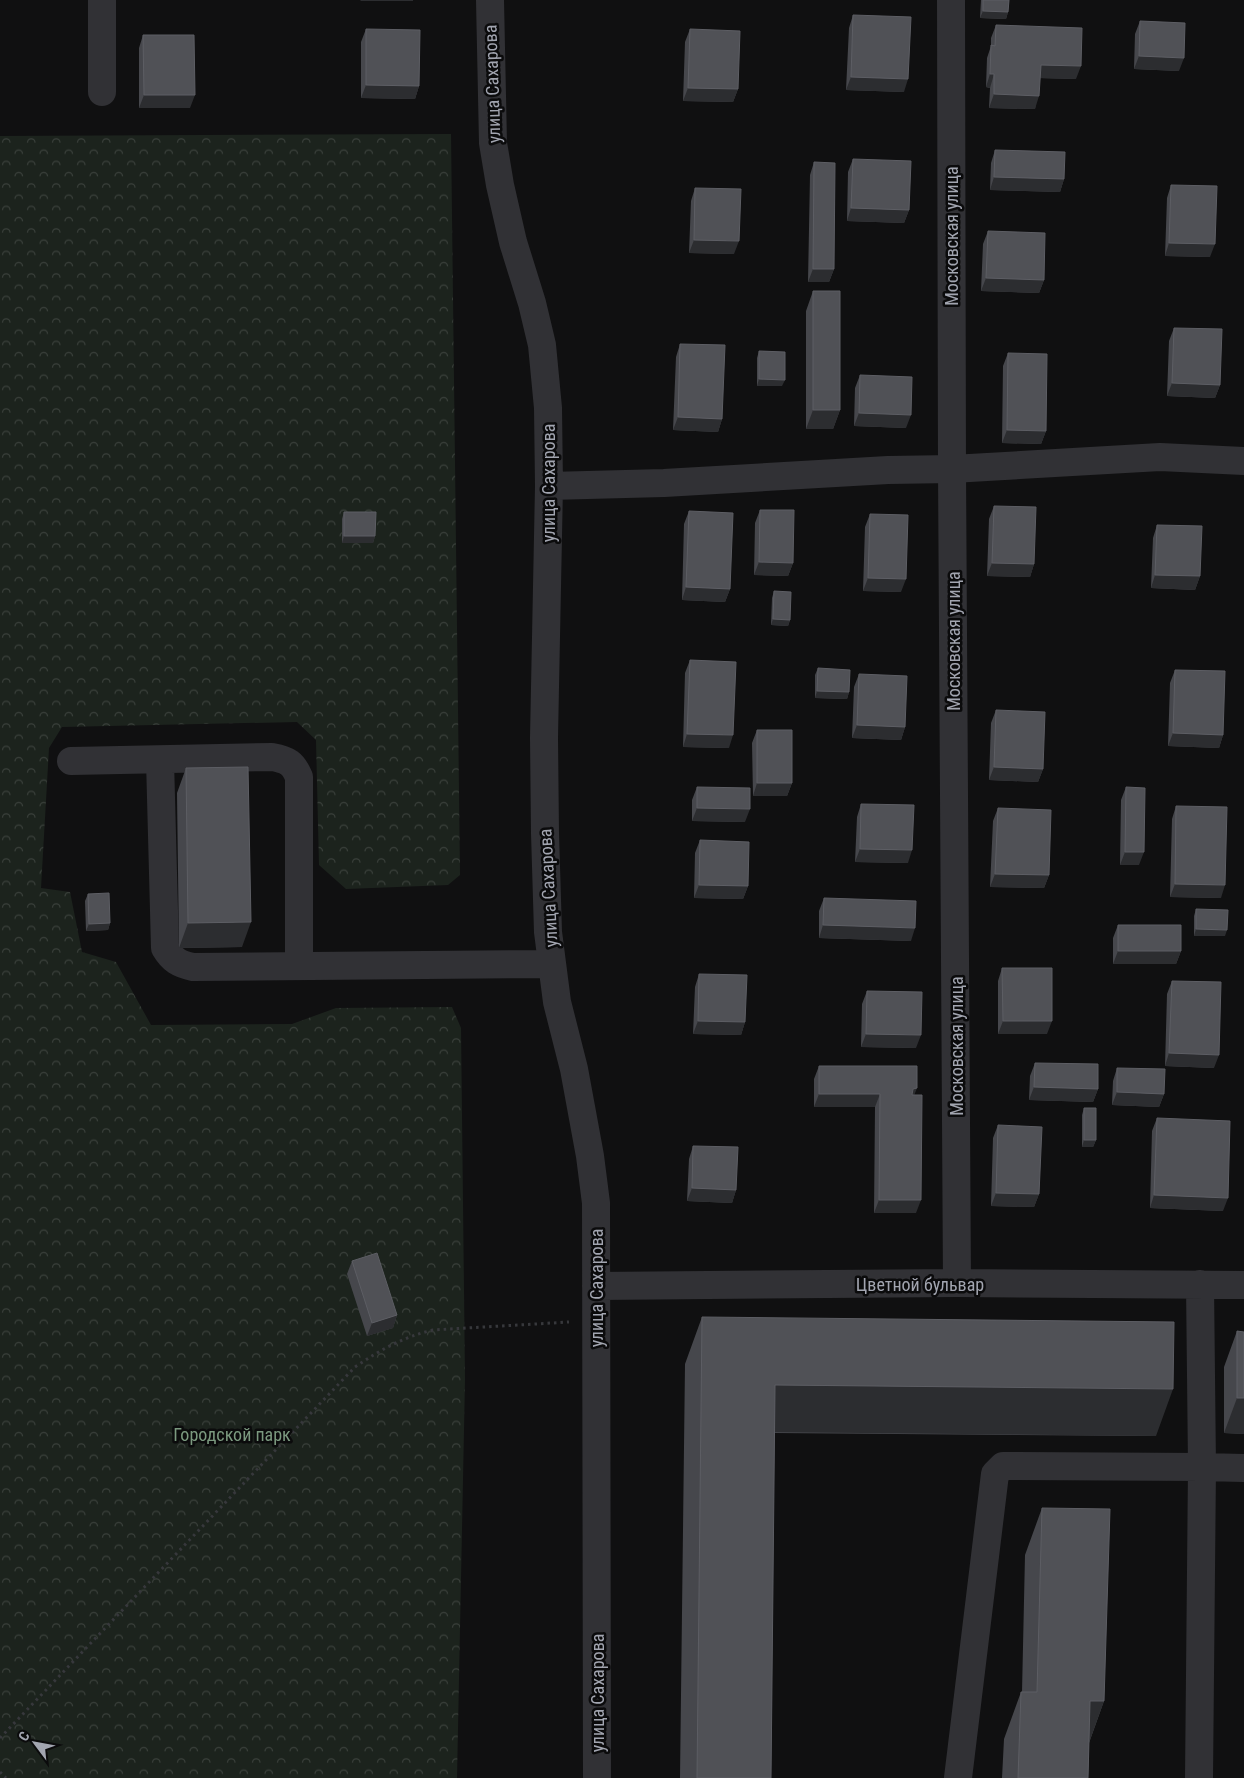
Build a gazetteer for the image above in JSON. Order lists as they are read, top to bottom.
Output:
{
  "streets": {
    "street": ["улица Сахарова", "Московская улица", "Цветной бульвар"]
  },
  "crossings": [
    ["улица Сахарова", "Цветной бульвар"],
    ["Московская улица", "Цветной бульвар"]
  ],
  "parks": ["Городской парк"],
  "north": "top left"
}
